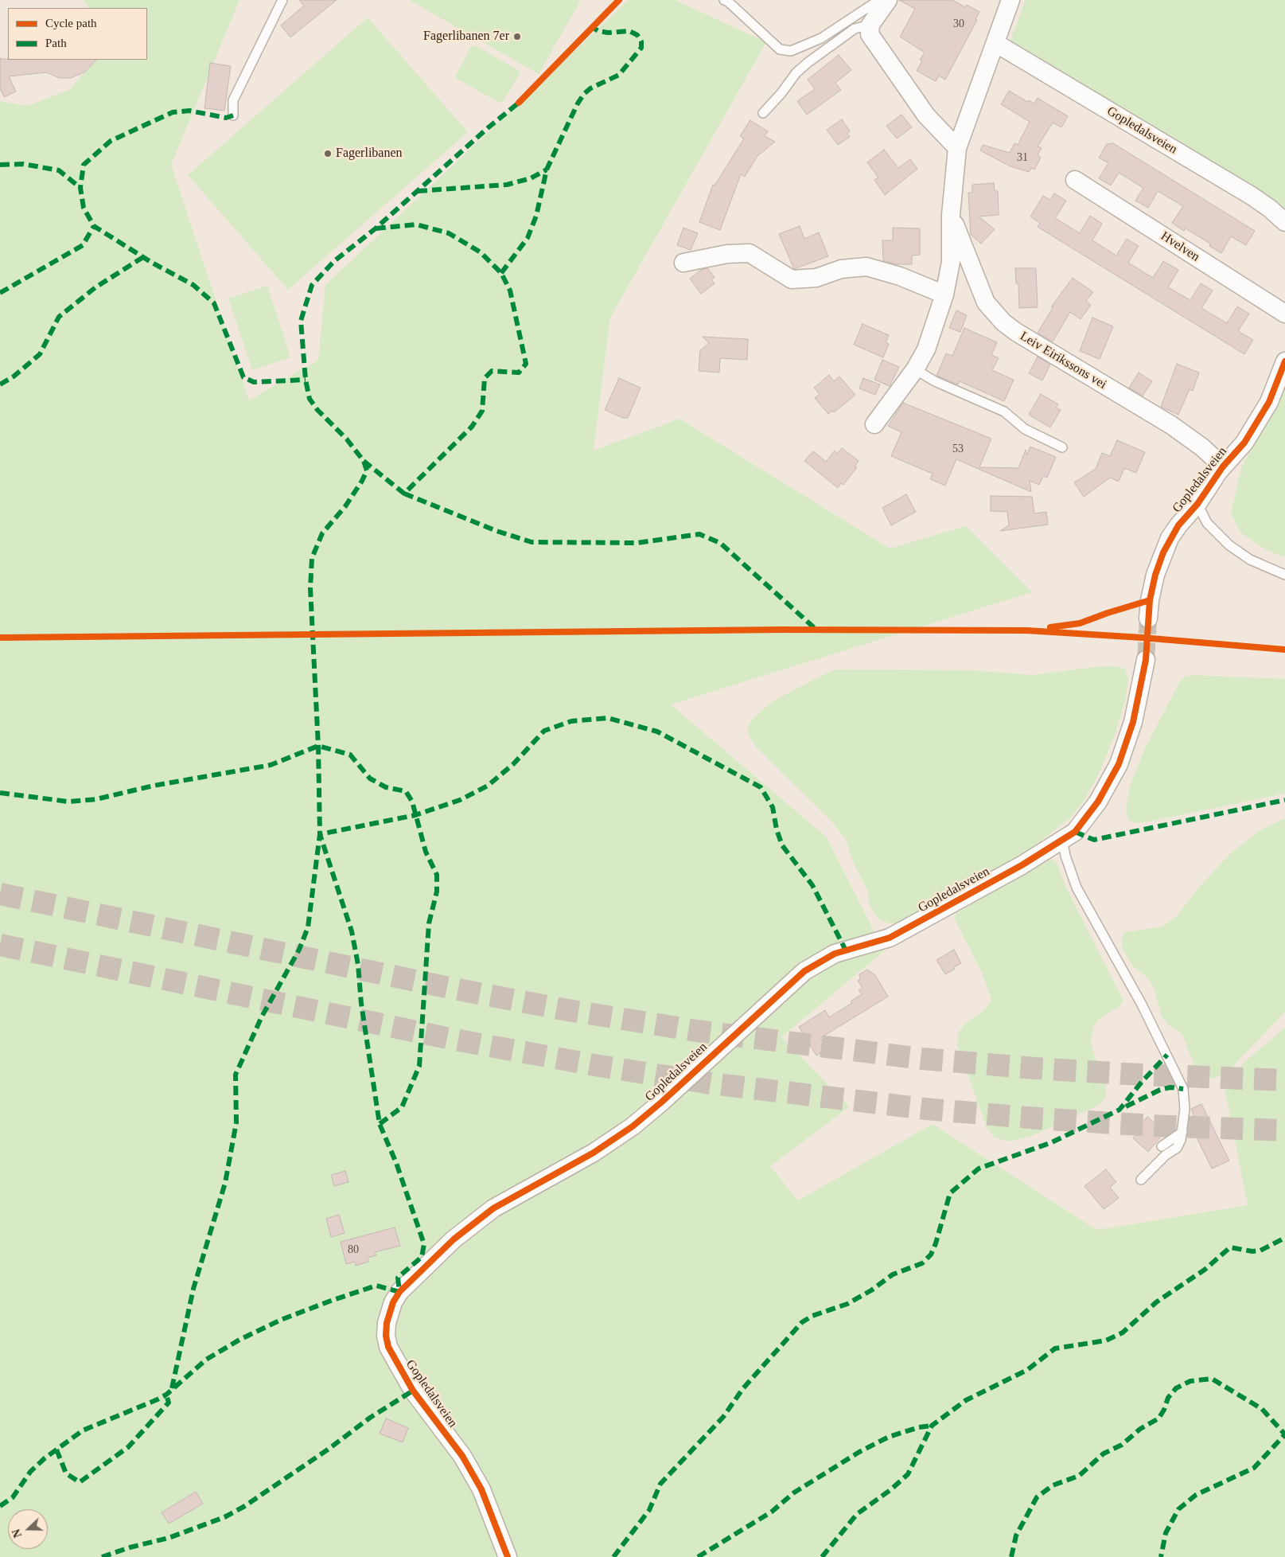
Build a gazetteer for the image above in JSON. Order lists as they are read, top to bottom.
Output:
{
  "streets": {
    "street": ["Gopledalsveien", "Hvelven", "Leiv Eirikssons vei"]
  },
  "crossings": [
    ["Gopledalsveien", "Leiv Eirikssons vei"]
  ],
  "places": ["Fagerlibanen 7er", "Fagerlibanen"],
  "house_numbers": [
    "30",
    "31",
    "53",
    "80"
  ],
  "legend": ["Cycle path", "Path"],
  "north": "left"
}
